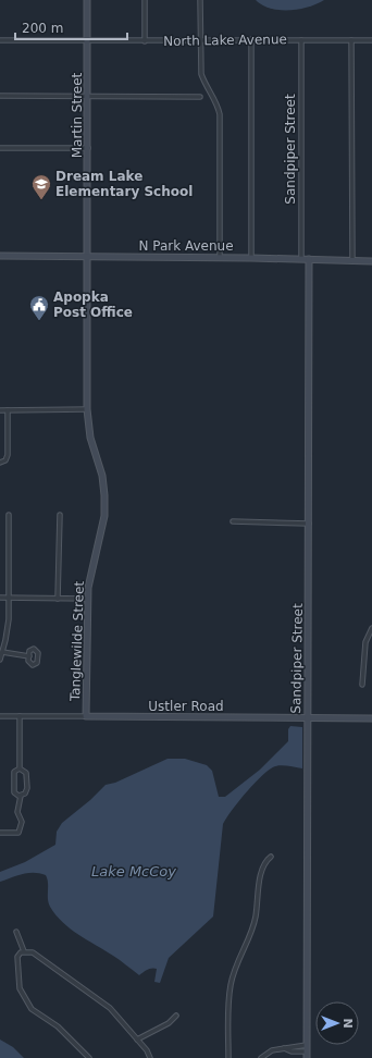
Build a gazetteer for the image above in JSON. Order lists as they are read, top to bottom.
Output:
{
  "streets": {
    "street": [
      "North Lake Avenue",
      "Martin Street",
      "Sandpiper Street",
      "N Park Avenue",
      "Tanglewilde Street",
      "Ustler Road"
    ]
  },
  "crossings": [
    ["North Lake Avenue", "Martin Street"],
    ["North Lake Avenue", "Sandpiper Street"],
    ["Martin Street", "N Park Avenue"],
    ["Martin Street", "Tanglewilde Street"],
    ["Sandpiper Street", "N Park Avenue"],
    ["Sandpiper Street", "Ustler Road"],
    ["N Park Avenue", "Tanglewilde Street"],
    ["Tanglewilde Street", "Ustler Road"]
  ],
  "water": ["Lake McCoy"],
  "places": {
    "school or university": ["Dream Lake Elementary School"],
    "public building": ["Apopka Post Office"]
  },
  "scale_bar": "200 m",
  "north": "right"
}
